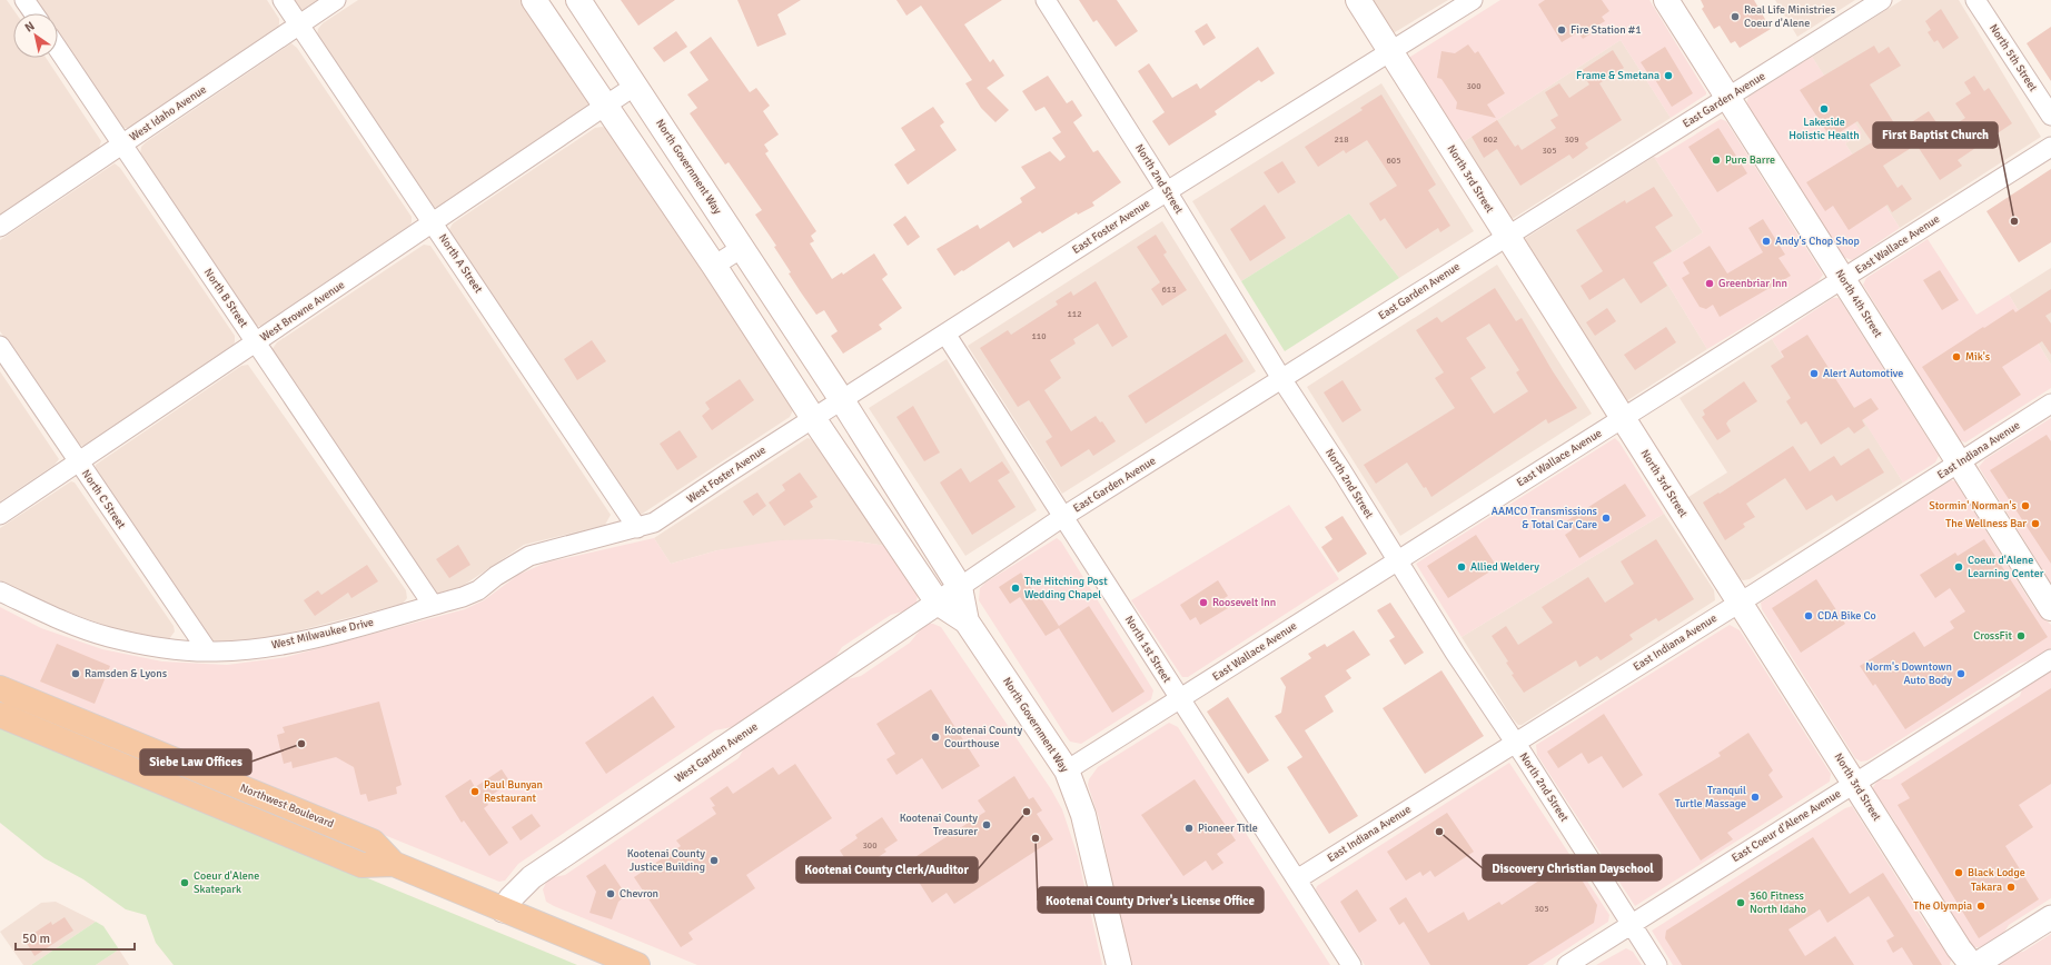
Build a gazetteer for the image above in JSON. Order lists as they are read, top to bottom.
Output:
{
  "streets": {
    "main road": [
      "North Government Way",
      "North 3rd Street",
      "North 4th Street",
      "Northwest Boulevard"
    ],
    "street": [
      "North 5th Street",
      "East Garden Avenue",
      "West Idaho Avenue",
      "North 2nd Street",
      "East Foster Avenue",
      "East Wallace Avenue",
      "North A Street",
      "North B Street",
      "West Browne Avenue",
      "East Indiana Avenue",
      "West Foster Avenue",
      "North C Street",
      "West Milwaukee Drive",
      "North 1st Street",
      "West Garden Avenue",
      "East Coeur d'Alene Avenue"
    ]
  },
  "crossings": [
    ["East Garden Avenue", "North Government Way"],
    ["East Garden Avenue", "North 2nd Street"],
    ["East Garden Avenue", "North 3rd Street"],
    ["East Garden Avenue", "North 4th Street"],
    ["East Garden Avenue", "North 1st Street"],
    ["East Garden Avenue", "West Garden Avenue"],
    ["West Idaho Avenue", "North A Street"],
    ["West Idaho Avenue", "North B Street"],
    ["North Government Way", "East Foster Avenue"],
    ["North Government Way", "East Wallace Avenue"],
    ["North Government Way", "West Browne Avenue"],
    ["North Government Way", "West Foster Avenue"],
    ["North Government Way", "West Garden Avenue"],
    ["North 2nd Street", "East Foster Avenue"],
    ["North 2nd Street", "East Wallace Avenue"],
    ["North 2nd Street", "East Indiana Avenue"],
    ["North 2nd Street", "East Coeur d'Alene Avenue"],
    ["North 3rd Street", "East Foster Avenue"],
    ["North 3rd Street", "East Wallace Avenue"],
    ["North 3rd Street", "East Indiana Avenue"],
    ["North 3rd Street", "East Coeur d'Alene Avenue"],
    ["East Foster Avenue", "North 1st Street"],
    ["East Wallace Avenue", "North 4th Street"],
    ["East Wallace Avenue", "North 1st Street"],
    ["North A Street", "West Browne Avenue"],
    ["North A Street", "West Foster Avenue"],
    ["North A Street", "West Milwaukee Drive"],
    ["North B Street", "West Browne Avenue"],
    ["North B Street", "West Milwaukee Drive"],
    ["North 4th Street", "East Indiana Avenue"],
    ["West Browne Avenue", "North C Street"],
    ["East Indiana Avenue", "North 1st Street"],
    ["West Foster Avenue", "West Milwaukee Drive"],
    ["North C Street", "West Milwaukee Drive"],
    ["West Garden Avenue", "Northwest Boulevard"]
  ],
  "places": [
    "Real Life Ministries Coeur d'Alene",
    "Fire Station #1",
    "Frame & Smetana",
    "Lakeside Holistic Health",
    "Pure Barre",
    "First Baptist Church",
    "Andy's Chop Shop",
    "Greenbriar Inn",
    "Mik's",
    "Alert Automotive",
    "Stormin' Norman's",
    "AAMCO Transmissions & Total Car Care",
    "The Wellness Bar",
    "Allied Weldery",
    "Coeur d'Alene Learning Center",
    "The Hitching Post Wedding Chapel",
    "Roosevelt Inn",
    "CDA Bike Co",
    "CrossFit",
    "Ramsden & Lyons",
    "Norm's Downtown Auto Body",
    "Kootenai County Courthouse",
    "Siebe Law Offices",
    "Paul Bunyan Restaurant",
    "Tranquil Turtle Massage",
    "Kootenai County Clerk/Auditor",
    "Kootenai County Treasurer",
    "Pioneer Title",
    "Discovery Christian Dayschool",
    "Kootenai County Driver's License Office",
    "Kootenai County Justice Building",
    "Black Lodge",
    "Coeur d'Alene Skatepark",
    "Takara",
    "Chevron",
    "360 Fitness North Idaho",
    "The Olympia"
  ],
  "house_numbers": [
    "300",
    "218",
    "602",
    "309",
    "305",
    "605",
    "613",
    "112",
    "110",
    "300",
    "305"
  ],
  "scale_bar": "50 m",
  "north": "top left"
}
